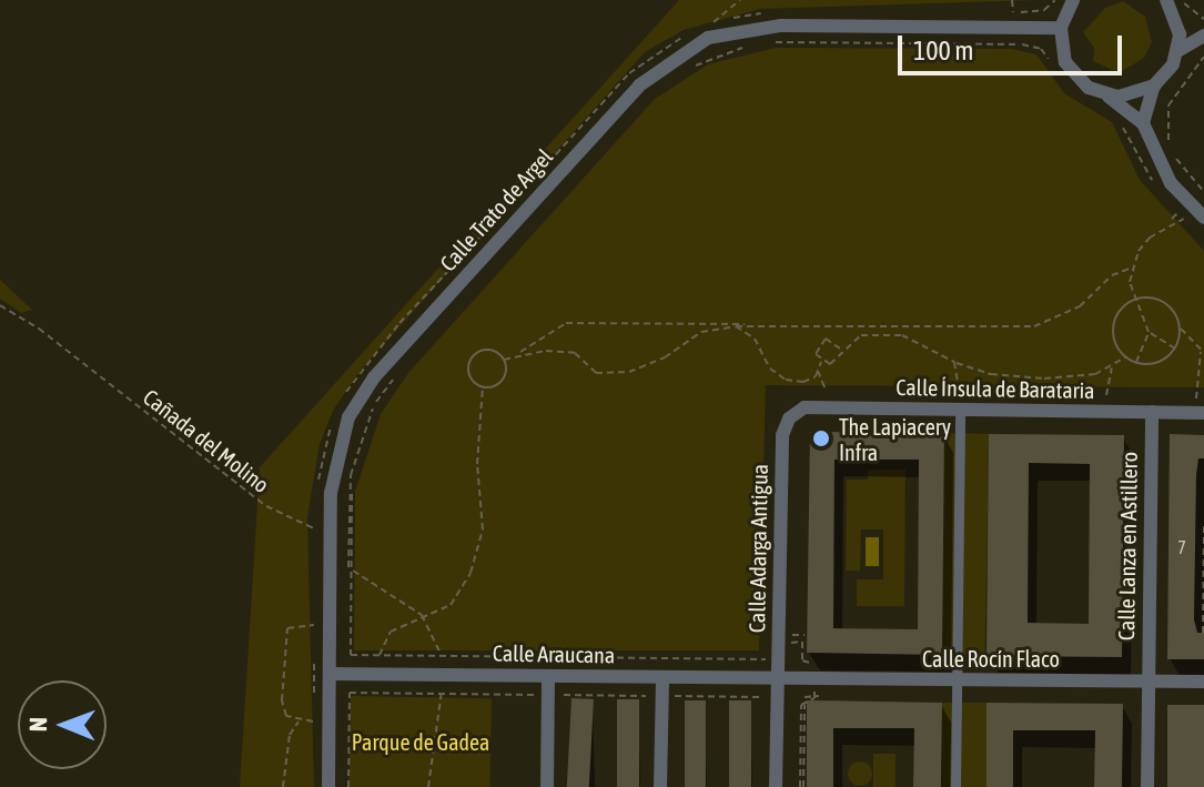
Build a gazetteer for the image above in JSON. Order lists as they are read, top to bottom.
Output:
{
  "streets": {
    "street": [
      "Calle Trato de Argel",
      "Calle Ínsula de Barataria",
      "Calle Lanza en Astillero",
      "Calle Adarga Antigua",
      "Calle Araucana",
      "Calle Rocín Flaco"
    ],
    "path": ["Cañada del Molino"]
  },
  "crossings": [
    ["Calle Trato de Argel", "Cañada del Molino"],
    ["Calle Trato de Argel", "Calle Araucana"],
    ["Calle Ínsula de Barataria", "Calle Lanza en Astillero"],
    ["Calle Ínsula de Barataria", "Calle Adarga Antigua"],
    ["Calle Lanza en Astillero", "Calle Rocín Flaco"],
    ["Calle Adarga Antigua", "Calle Araucana"],
    ["Calle Adarga Antigua", "Calle Rocín Flaco"],
    ["Calle Araucana", "Calle Rocín Flaco"]
  ],
  "parks": ["Parque de Gadea"],
  "places": ["The Lapiacery Infra"],
  "house_numbers": ["7"],
  "scale_bar": "100 m",
  "north": "left"
}
